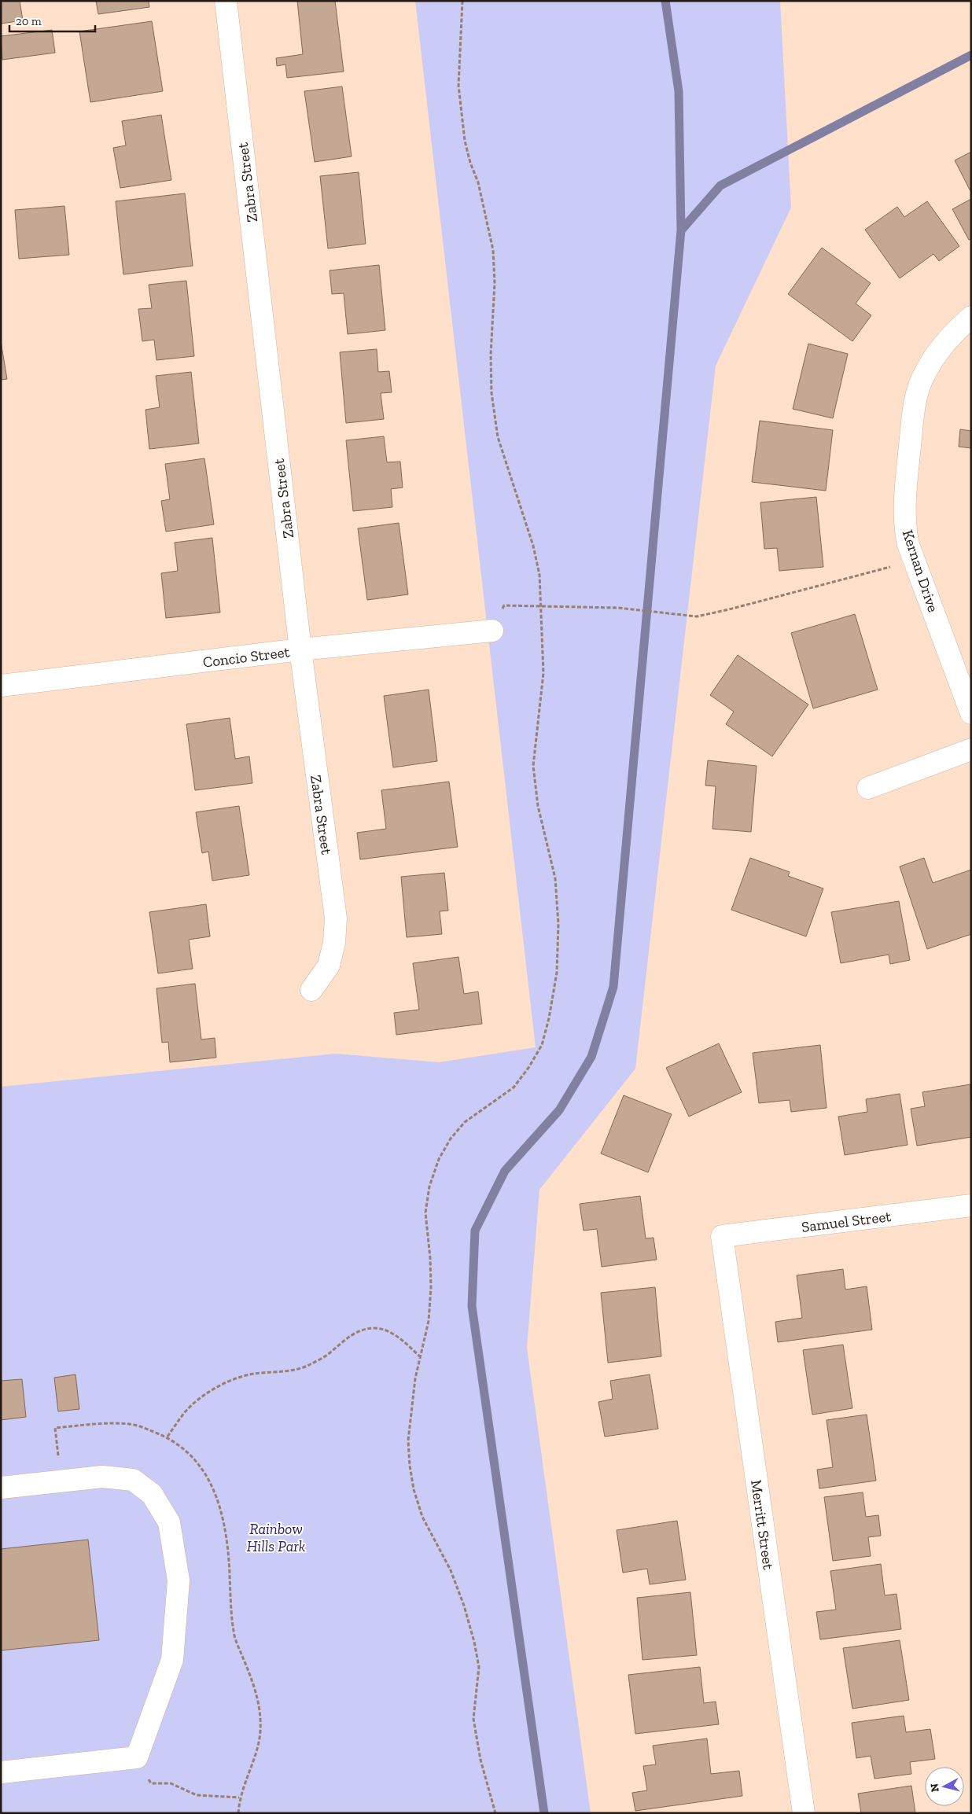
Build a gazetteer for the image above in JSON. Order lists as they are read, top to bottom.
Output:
{
  "streets": {
    "street": [
      "Zabra Street",
      "Kernan Drive",
      "Concio Street",
      "Samuel Street",
      "Merritt Street"
    ]
  },
  "crossings": [
    ["Zabra Street", "Concio Street"],
    ["Samuel Street", "Merritt Street"]
  ],
  "parks": ["Rainbow Hills Park"],
  "scale_bar": "20 m",
  "north": "left"
}
